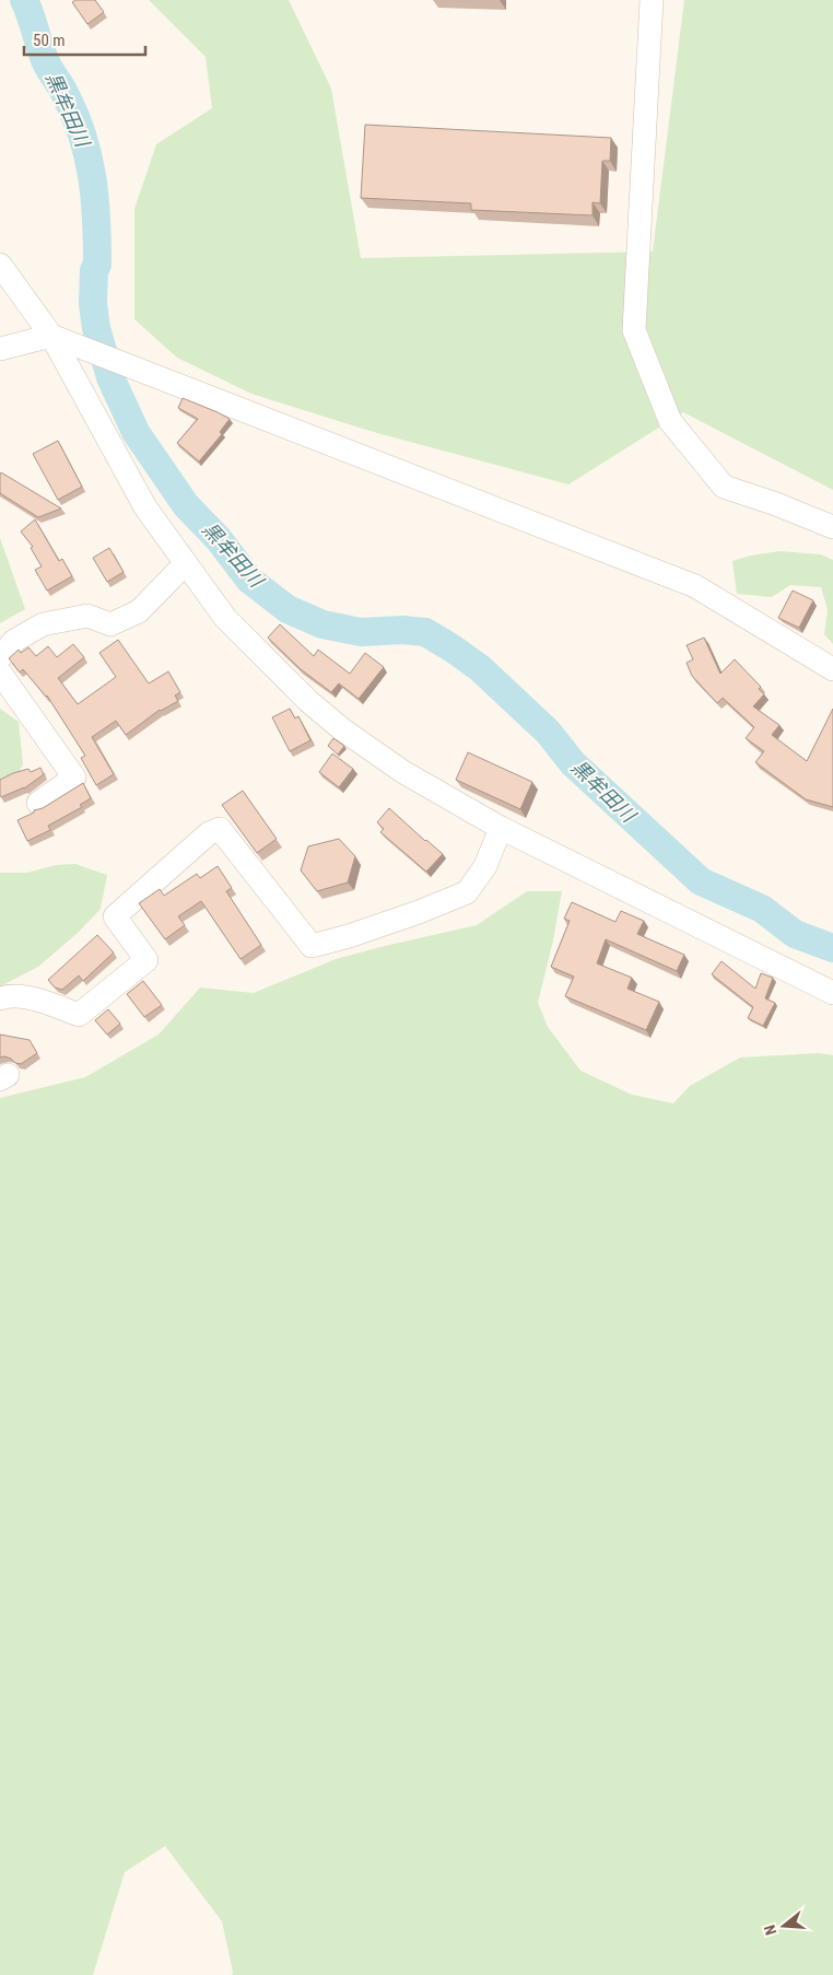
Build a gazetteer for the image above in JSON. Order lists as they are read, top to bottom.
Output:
{
  "water": ["黒牟田川"],
  "scale_bar": "50 m",
  "north": "left"
}
